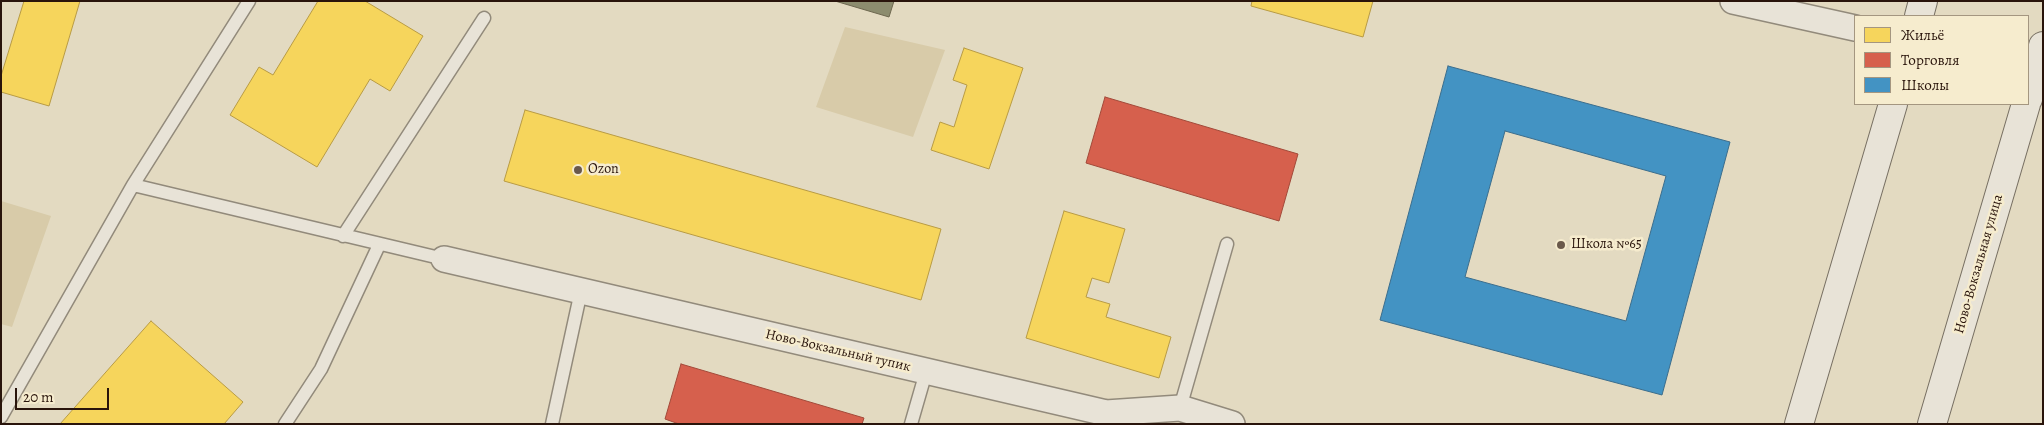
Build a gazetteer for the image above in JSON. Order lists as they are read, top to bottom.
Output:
{
  "streets": {
    "main road": ["Ново-Вокзальная улица"],
    "street": ["Ново-Вокзальный тупик"]
  },
  "places": ["Ozon", "Школа №65"],
  "legend": ["Жильё", "Торговля", "Школы"],
  "scale_bar": "20 m"
}
